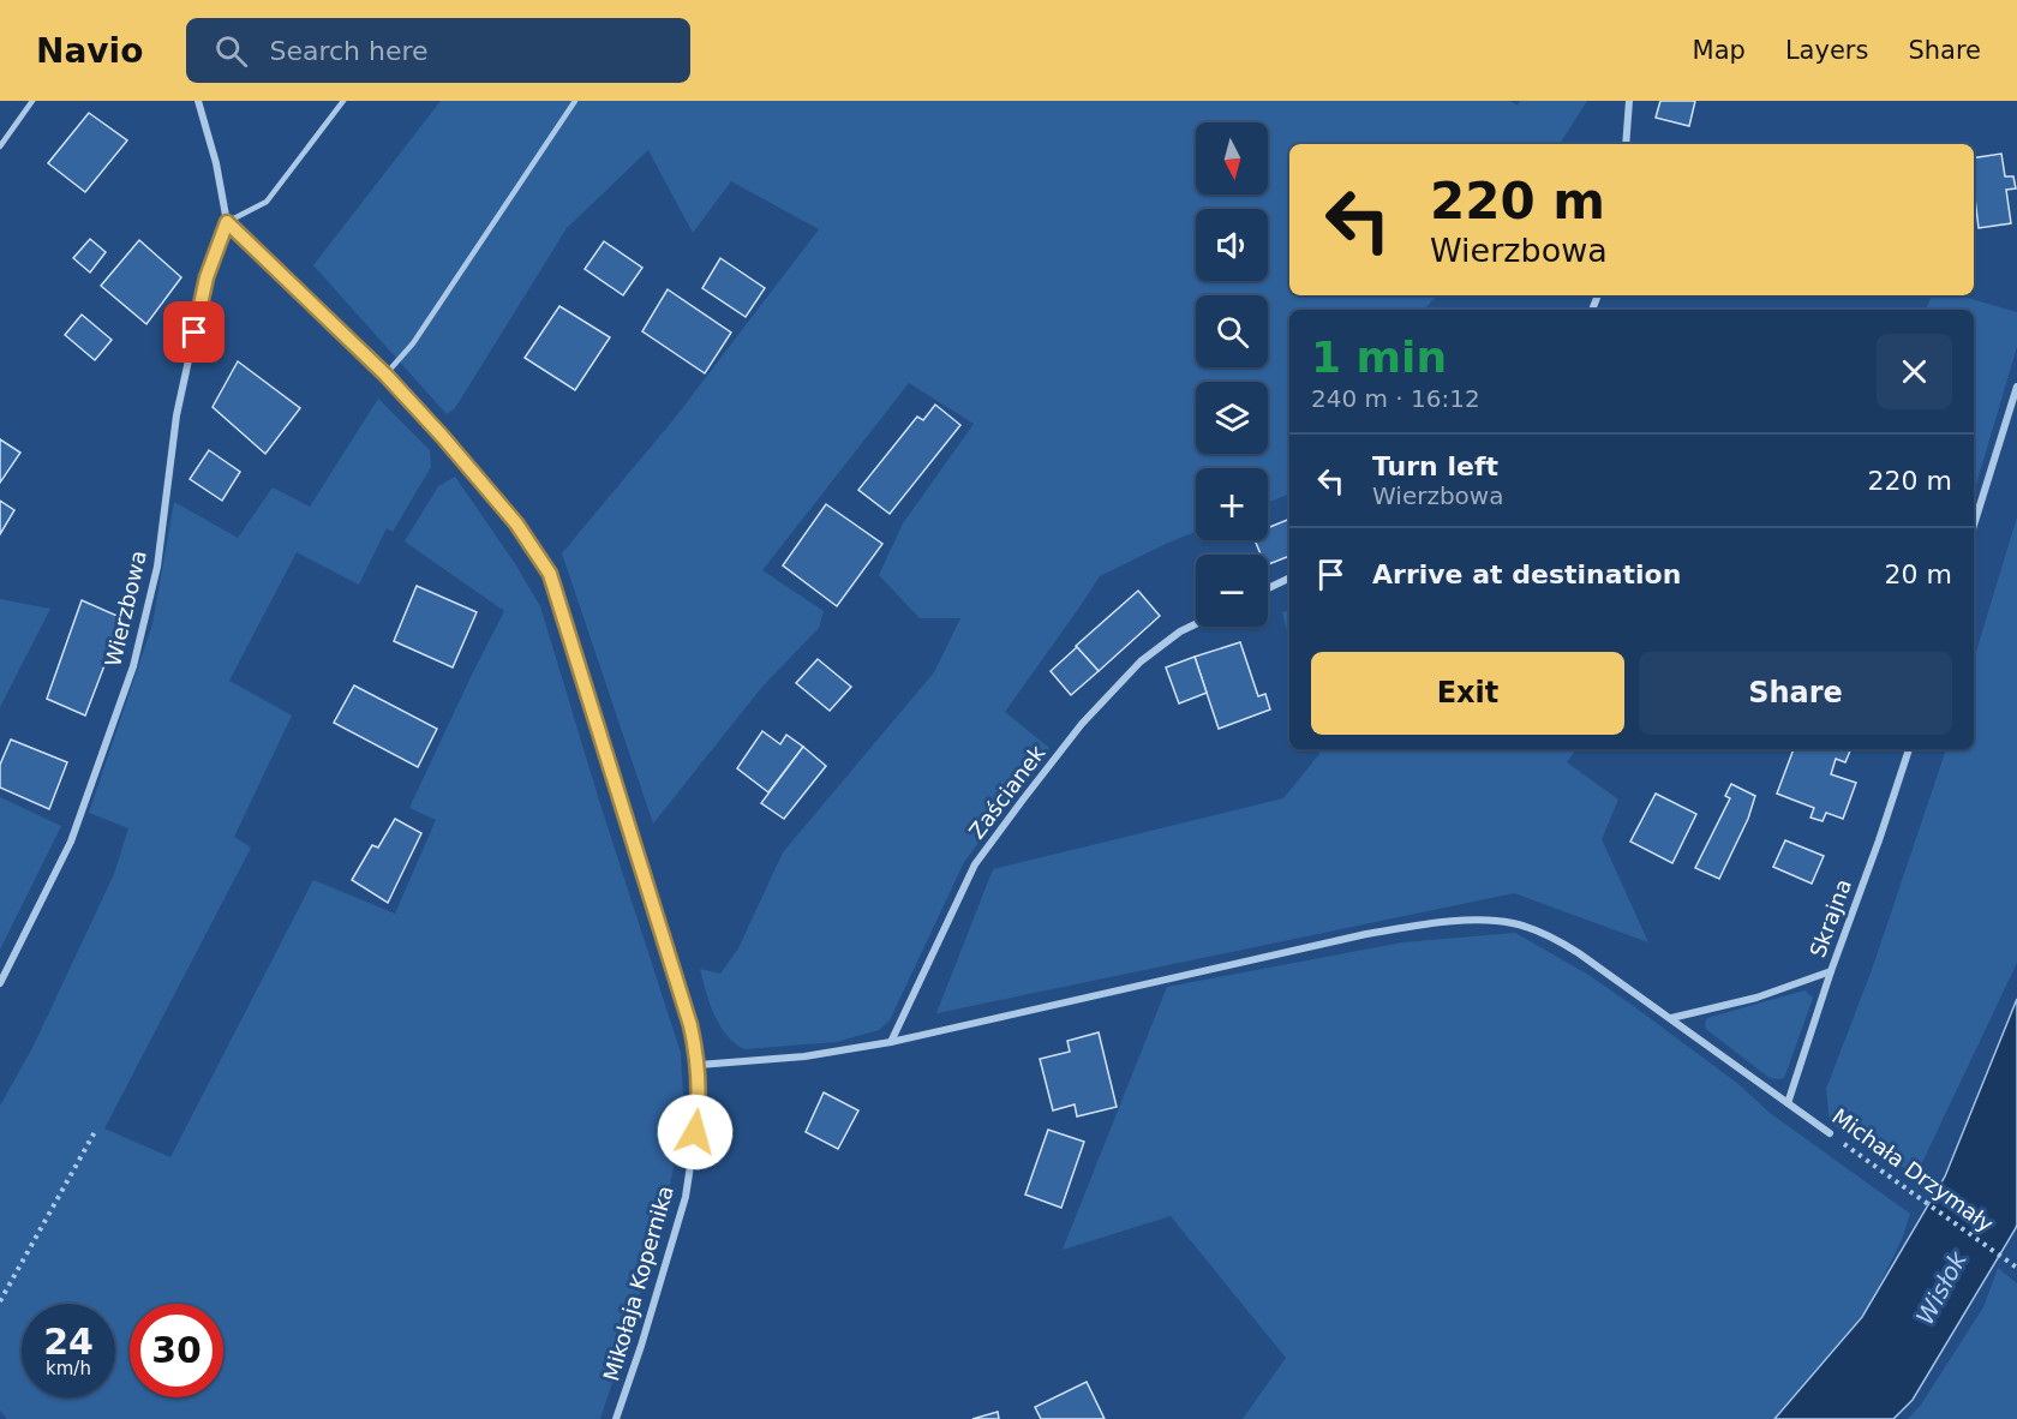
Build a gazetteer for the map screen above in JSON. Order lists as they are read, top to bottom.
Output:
{
  "streets": {
    "street": [
      "Wierzbowa",
      "Zaścianek",
      "Skrajna",
      "Michała Drzymały",
      "Mikołaja Kopernika"
    ]
  },
  "crossings": [
    ["Wierzbowa", "Mikołaja Kopernika"],
    ["Zaścianek", "Michała Drzymały"],
    ["Skrajna", "Michała Drzymały"],
    ["Michała Drzymały", "Mikołaja Kopernika"]
  ],
  "water": ["Wisłok"],
  "north": "bottom",
  "page": {
    "header": "Navio",
    "search": "Search here",
    "nav": ["Map", "Layers", "Share"],
    "map_buttons": ["+", "−"],
    "turn": ["220 m", "Wierzbowa"],
    "heading": ["1 min", "240 m · 16:12"],
    "list": [
      {
        "name": "Turn left",
        "note": "Wierzbowa",
        "value": "220 m"
      },
      {
        "name": "Arrive at destination",
        "value": "20 m"
      }
    ],
    "buttons": ["Exit", "Share"],
    "speed": "24 km/h",
    "limit": "30"
  }
}
